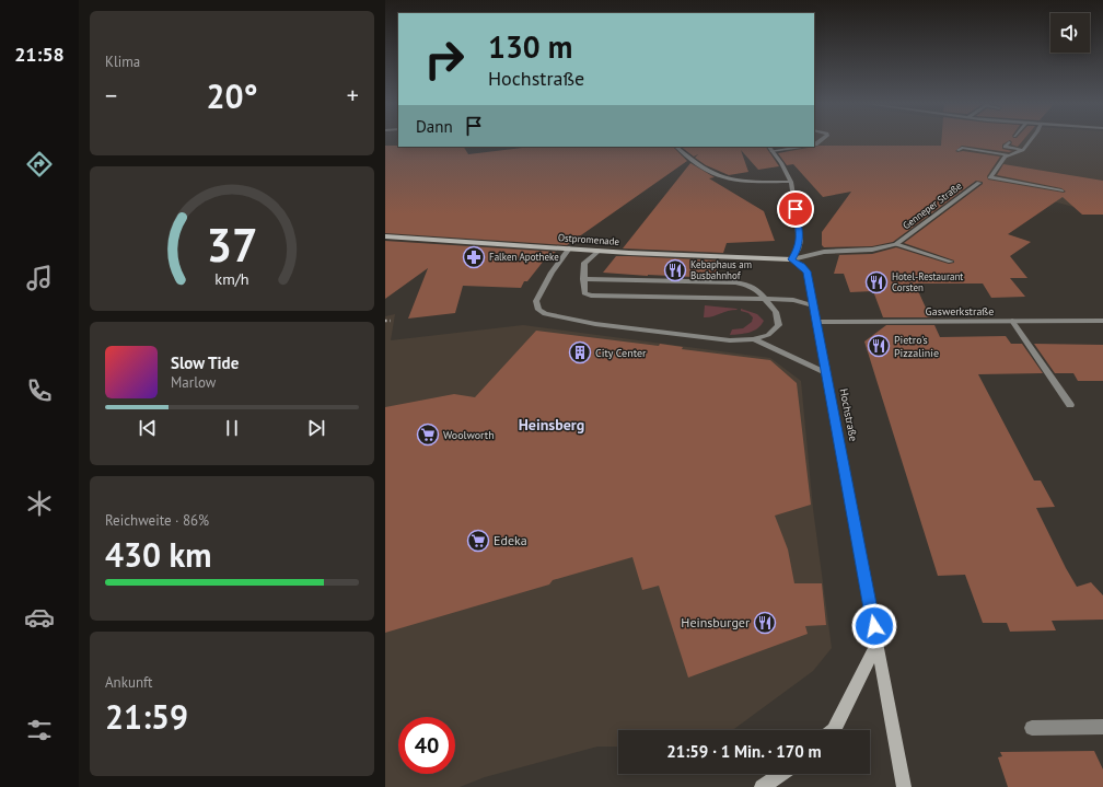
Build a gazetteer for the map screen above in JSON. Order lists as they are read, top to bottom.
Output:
{
  "streets": {
    "street": [
      "Genneper Straße",
      "Ostpromenade",
      "Gaswerkstraße",
      "Hochstraße"
    ]
  },
  "crossings": [
    ["Genneper Straße", "Ostpromenade"],
    ["Genneper Straße", "Hochstraße"],
    ["Ostpromenade", "Hochstraße"],
    ["Gaswerkstraße", "Hochstraße"]
  ],
  "districts": ["Heinsberg"],
  "places": {
    "pharmacy": ["Falken Apotheke"],
    "restaurant": [
      "Kebaphaus am Busbahnhof",
      "Hotel-Restaurant Corsten",
      "Pietro's Pizzalinie",
      "Heinsburger"
    ],
    "building": ["City Center"],
    "supermarket": ["Woolworth", "Edeka"]
  },
  "page": {
    "tabs": "21:58",
    "tile": [
      "Klima",
      ["Reichweite · 86%", "430 km"],
      ["Ankunft", "21:59"]
    ],
    "turn": ["130 m", "Hochstraße"],
    "heat": ["−", "20°", "+"],
    "then": "Dann",
    "song": ["Slow Tide", "Marlow"],
    "limit": "40",
    "trip": "21:59 · 1 Min. · 170 m",
    "gauge": ["37", "km/h"]
  }
}
